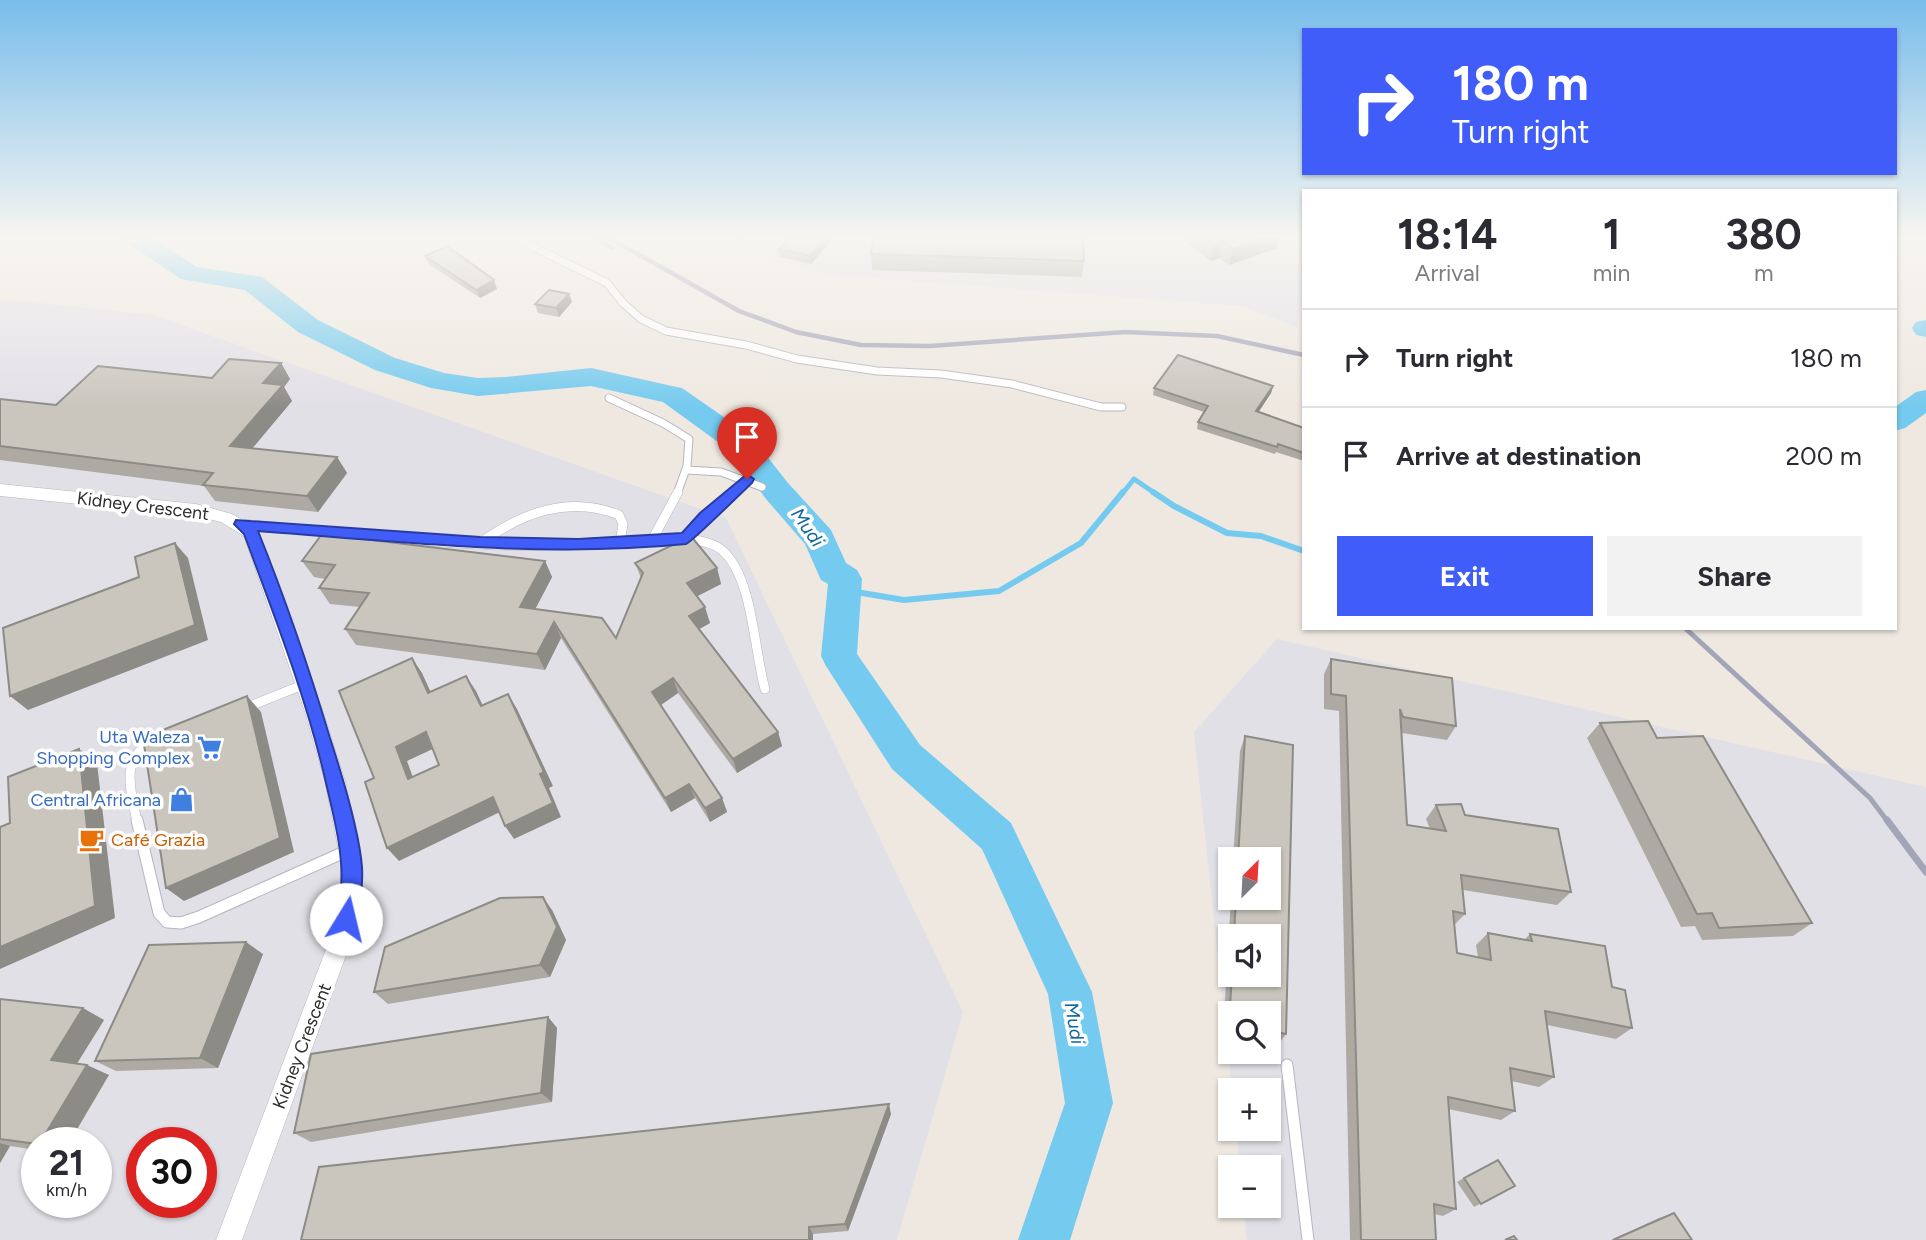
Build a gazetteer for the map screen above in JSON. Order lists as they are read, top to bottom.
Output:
{
  "streets": {
    "street": ["Kidney Crescent"]
  },
  "water": ["Mudi"],
  "places": {
    "supermarket": ["Uta Waleza Shopping Complex"],
    "shop": ["Central Africana"],
    "cafe": ["Café Grazia"]
  },
  "north": "top right",
  "page": {
    "turn": ["180 m", "Turn right"],
    "eta": [
      "18:14",
      "Arrival",
      "1",
      "min",
      "380",
      "m"
    ],
    "list": [
      {
        "name": "Turn right",
        "value": "180 m"
      },
      {
        "name": "Arrive at destination",
        "value": "200 m"
      }
    ],
    "buttons": ["Exit", "Share"],
    "map_buttons": ["+", "−"],
    "speed": "21 km/h",
    "limit": "30"
  }
}
